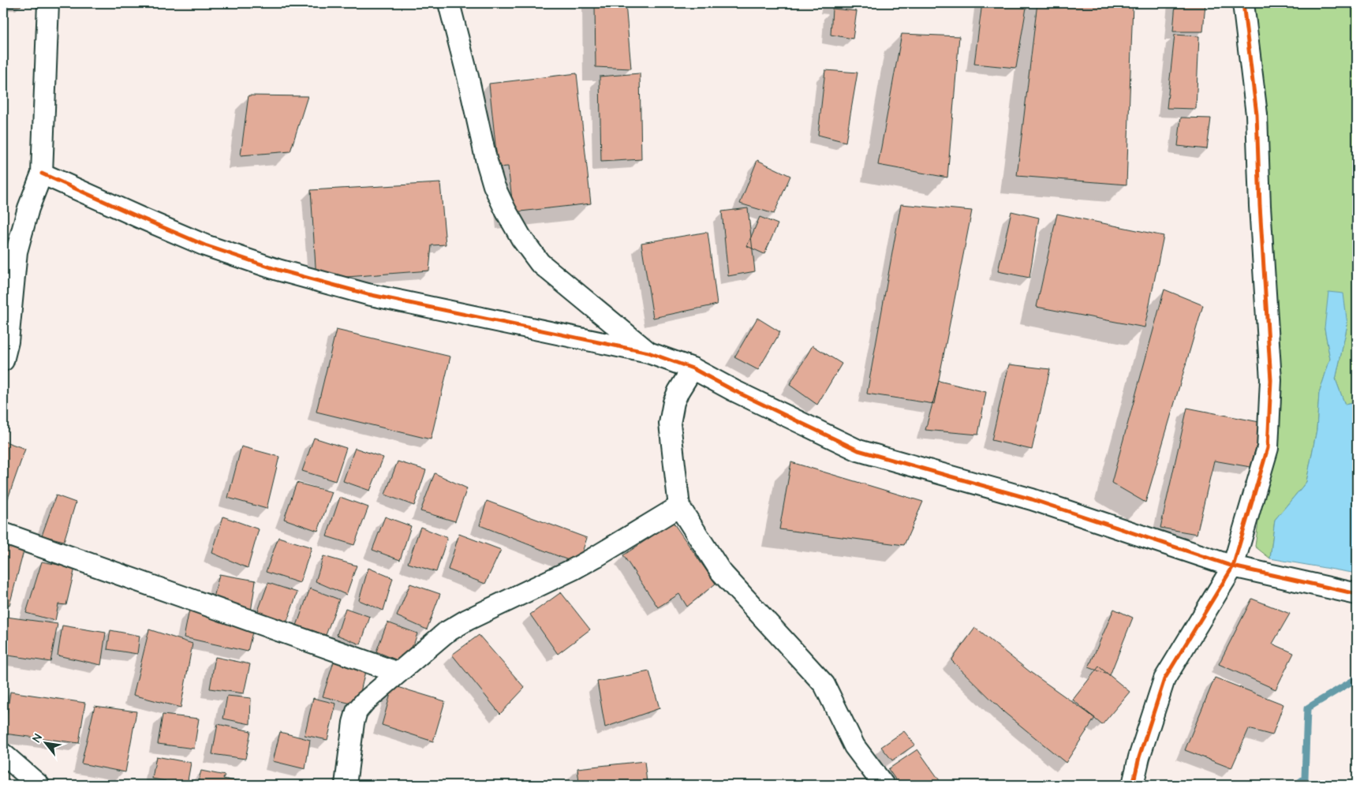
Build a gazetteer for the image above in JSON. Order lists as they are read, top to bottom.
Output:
{
  "north": "top left"
}
